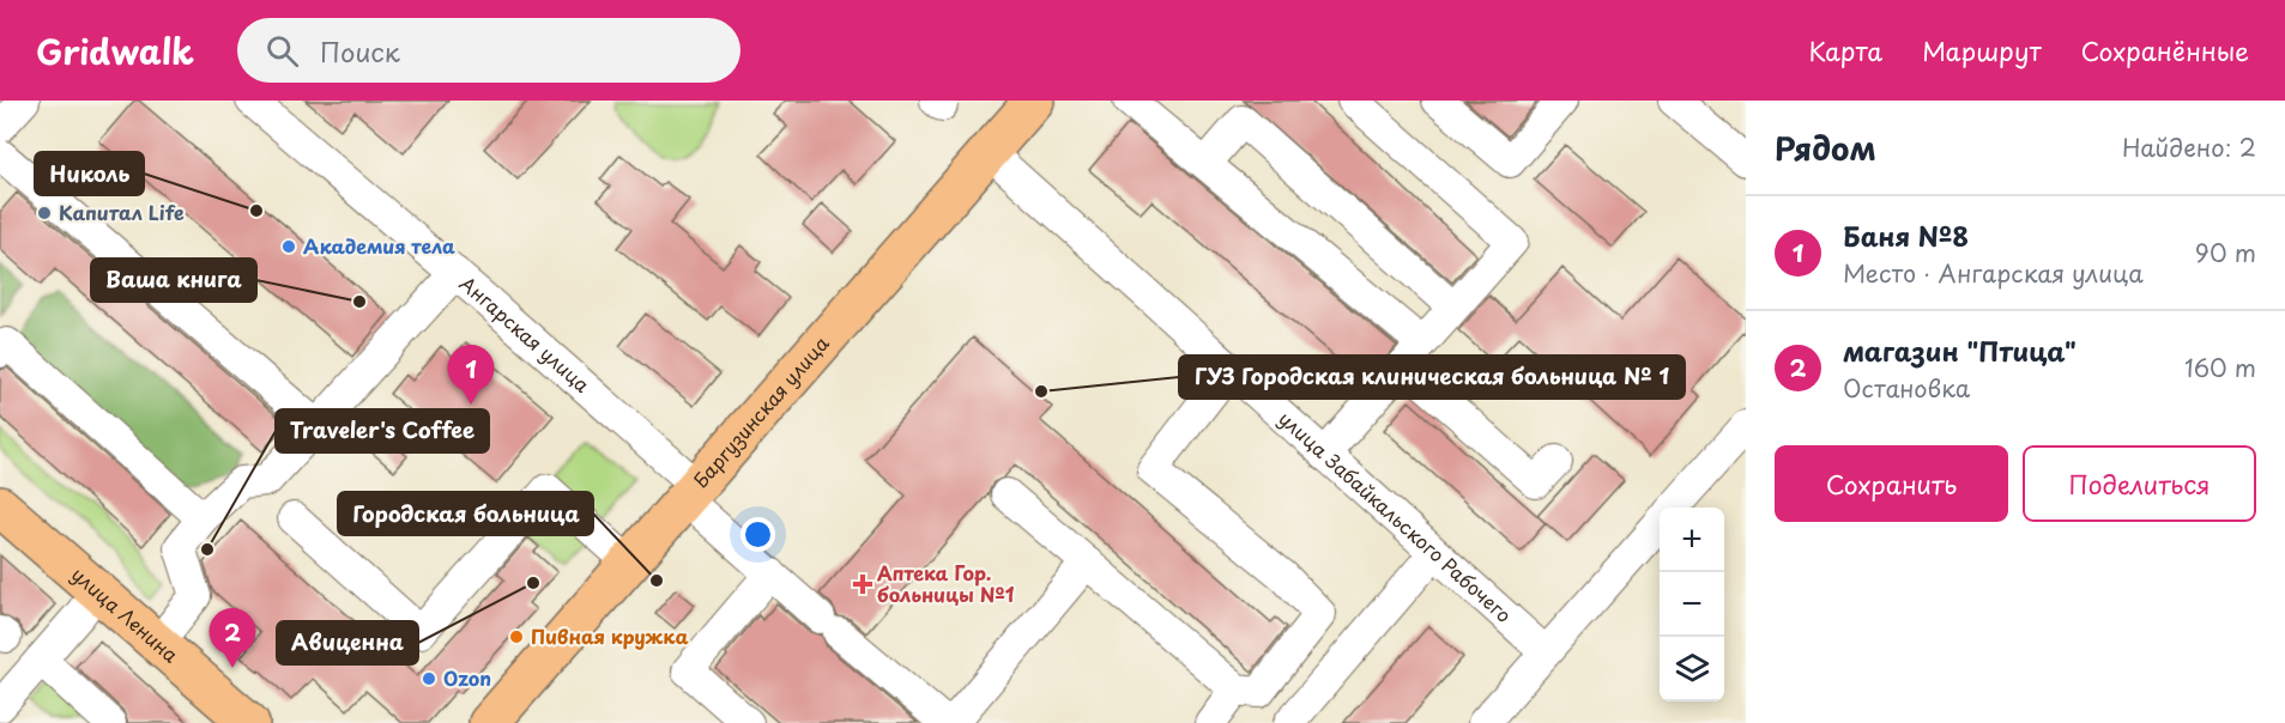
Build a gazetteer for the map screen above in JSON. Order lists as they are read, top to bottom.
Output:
{
  "streets": {
    "main road": ["Баргузинская улица", "улица Ленина"],
    "street": ["Ангарская улица", "улица Забайкальского Рабочего"]
  },
  "crossings": [
    ["Ангарская улица", "Баргузинская улица"],
    ["Баргузинская улица", "улица Забайкальского Рабочего"]
  ],
  "places": {
    "other": [
      "Николь",
      "Капитал Life",
      "Академия тела",
      "Ваша книга",
      "ГУЗ Городская клиническая больница № 1",
      "Traveler's Coffee",
      "Городская больница",
      "Авиценна",
      "Пивная кружка",
      "Ozon"
    ],
    "health": ["Аптека Гор. больницы №1"]
  },
  "page": {
    "header": "Gridwalk",
    "search": "Поиск",
    "nav": ["Карта", "Маршрут", "Сохранённые"],
    "heading": ["Рядом", "Найдено: 2"],
    "list": [
      {
        "mark": "1",
        "name": "Баня №8",
        "note": "Место · Ангарская улица",
        "value": "90 m"
      },
      {
        "mark": "2",
        "name": "магазин \"Птица\"",
        "note": "Остановка",
        "value": "160 m"
      }
    ],
    "pins": ["1", "2"],
    "buttons": ["Сохранить", "Поделиться"],
    "map_buttons": ["+", "−"]
  }
}
